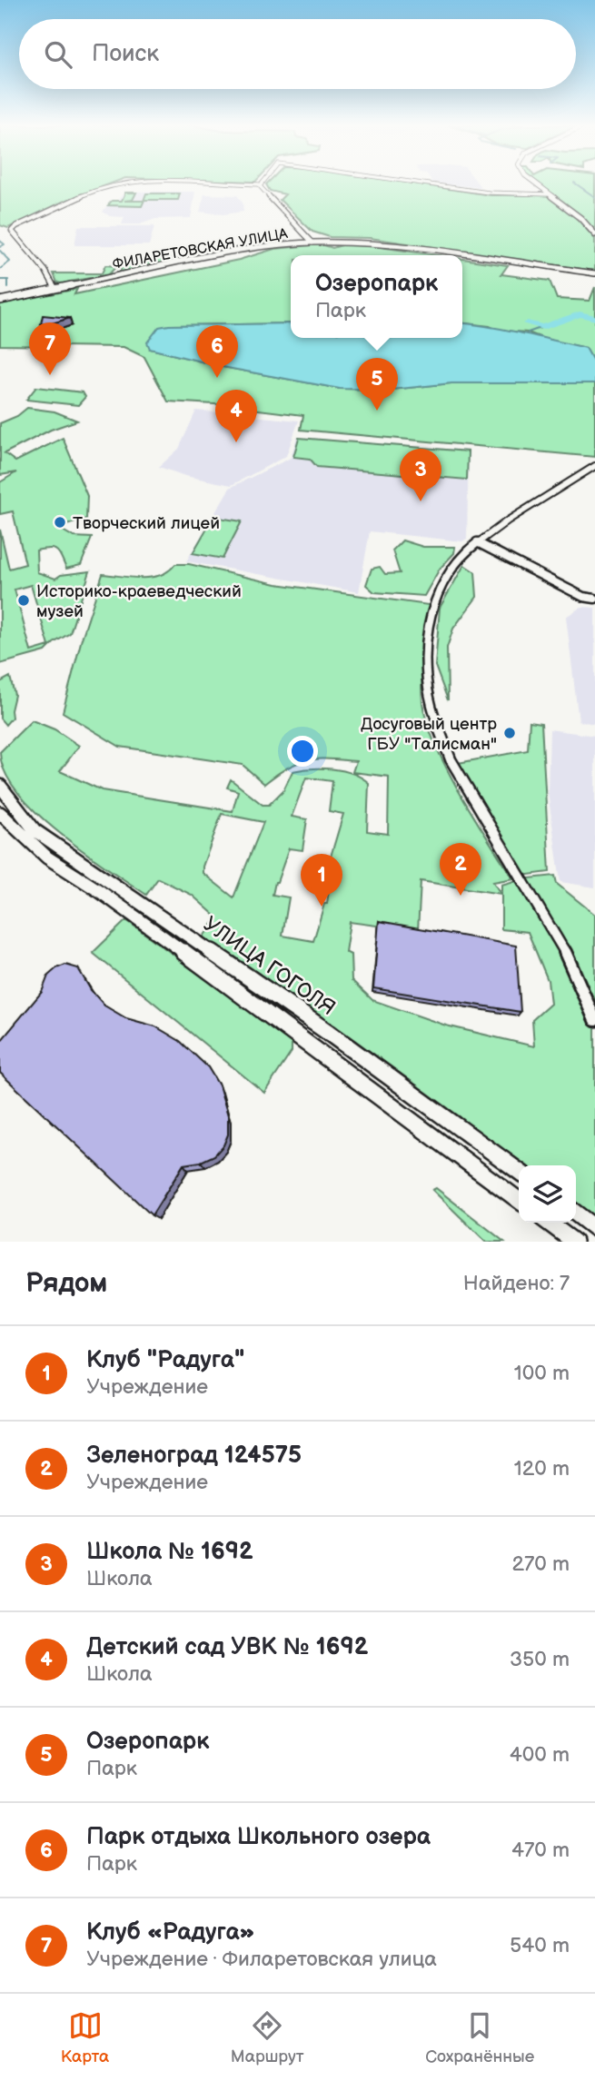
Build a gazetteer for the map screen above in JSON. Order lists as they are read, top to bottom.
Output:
{
  "streets": {
    "street": ["ФИЛАРЕТОВСКАЯ УЛИЦА", "УЛИЦА ГОГОЛЯ"]
  },
  "places": ["Творческий лицей", "Историко-краеведческий музей", "Досуговый центр ГБУ \"Талисман\""],
  "page": {
    "search": "Поиск",
    "popup": ["Озеропарк", "Парк"],
    "pins": [
      "7",
      "6",
      "5",
      "4",
      "3",
      "2",
      "1"
    ],
    "heading": ["Рядом", "Найдено: 7"],
    "list": [
      {
        "mark": "1",
        "name": "Клуб \"Радуга\"",
        "note": "Учреждение",
        "value": "100 m"
      },
      {
        "mark": "2",
        "name": "Зеленоград 124575",
        "note": "Учреждение",
        "value": "120 m"
      },
      {
        "mark": "3",
        "name": "Школа № 1692",
        "note": "Школа",
        "value": "270 m"
      },
      {
        "mark": "4",
        "name": "Детский сад УВК № 1692",
        "note": "Школа",
        "value": "350 m"
      },
      {
        "mark": "5",
        "name": "Озеропарк",
        "note": "Парк",
        "value": "400 m"
      },
      {
        "mark": "6",
        "name": "Парк отдыха Школьного озера",
        "note": "Парк",
        "value": "470 m"
      },
      {
        "mark": "7",
        "name": "Клуб «Радуга»",
        "note": "Учреждение · Филаретовская улица",
        "value": "540 m"
      }
    ],
    "nav": ["Карта", "Маршрут", "Сохранённые"]
  }
}
